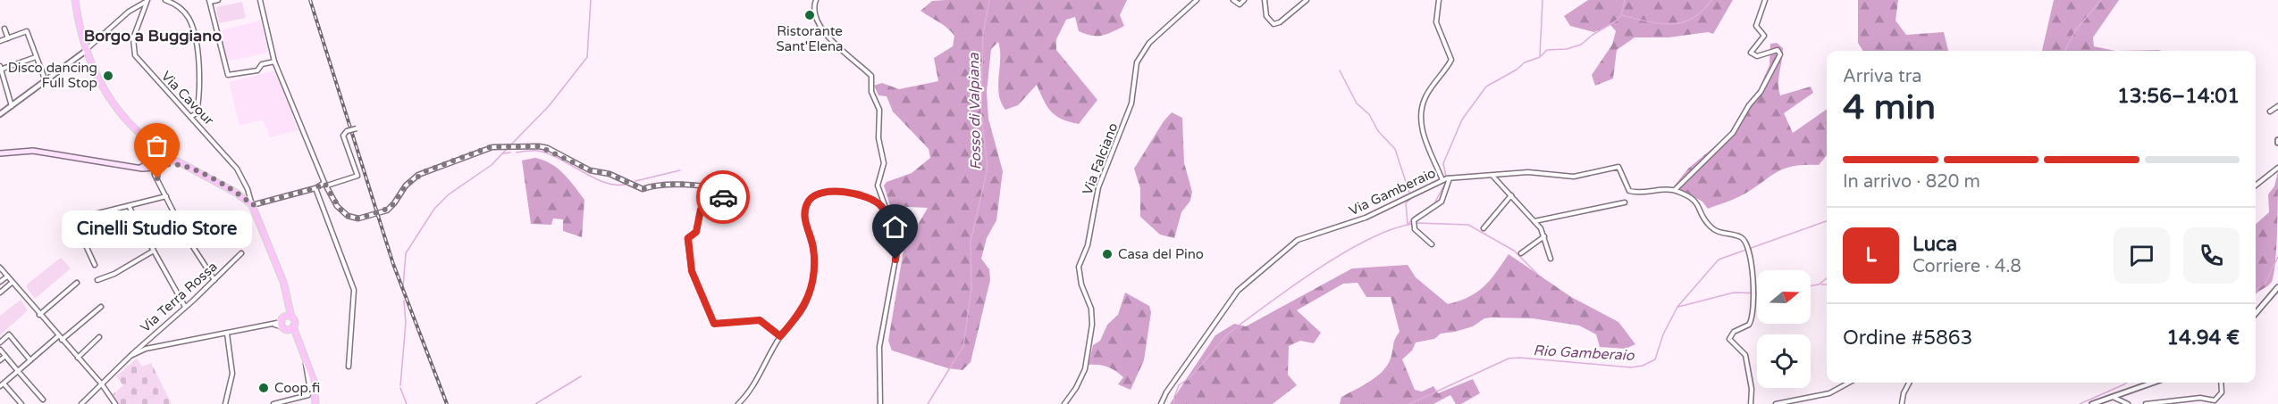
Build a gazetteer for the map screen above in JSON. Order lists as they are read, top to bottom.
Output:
{
  "streets": {
    "street": [
      "Via Cavour",
      "Via Falciano",
      "Via Gamberaio",
      "Via Terra Rossa"
    ]
  },
  "districts": ["Borgo a Buggiano"],
  "water": ["Fosso di Valpiana", "Rio Gamberaio"],
  "places": [
    "Ristorante Sant'Elena",
    "Disco dancing Full Stop",
    "Cinelli Studio Store",
    "Casa del Pino",
    "Coop.fi"
  ],
  "north": "right",
  "page": {
    "heading": ["4 min", "Arriva tra", "13:56–14:01"],
    "panel": [
      "Luca",
      "Corriere · 4.8",
      "Ordine #5863",
      "14.94 €"
    ],
    "bar": "In arrivo · 820 m",
    "bubble": "Cinelli Studio Store",
    "round": "L"
  }
}
